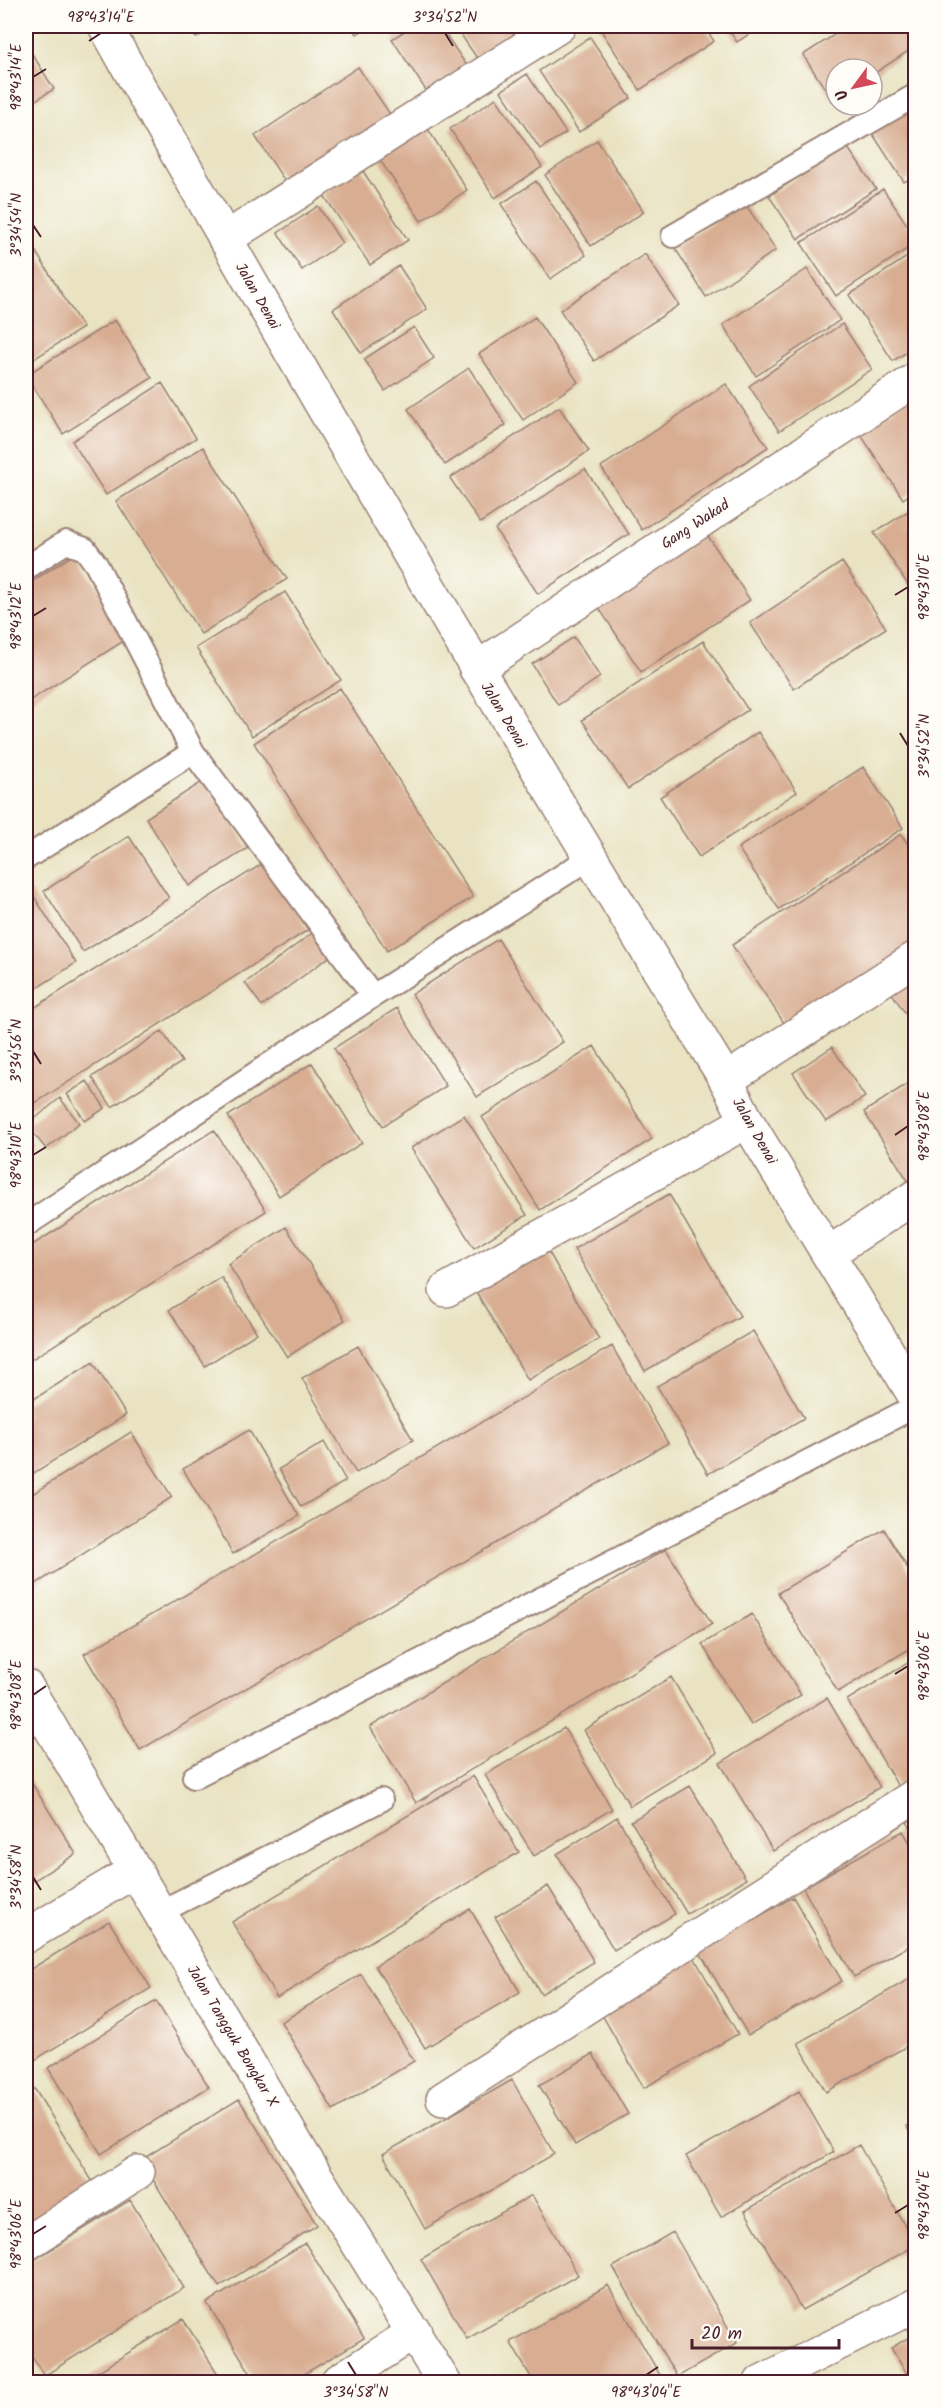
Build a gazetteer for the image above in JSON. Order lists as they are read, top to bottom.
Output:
{
  "streets": {
    "street": ["Jalan Denai", "Gang Wakad", "Jalan Tangguk Bongkar X"]
  },
  "crossings": [
    ["Jalan Denai", "Gang Wakad"]
  ],
  "scale_bar": "20 m",
  "north": "bottom left",
  "coordinates": [
    "98°43'14\"E",
    "3°34'52\"N",
    "3°34'54\"N",
    "98°43'10\"E",
    "98°43'12\"E",
    "3°34'56\"N",
    "98°43'08\"E",
    "98°43'06\"E",
    "3°34'58\"N",
    "98°43'04\"E"
  ]
}
